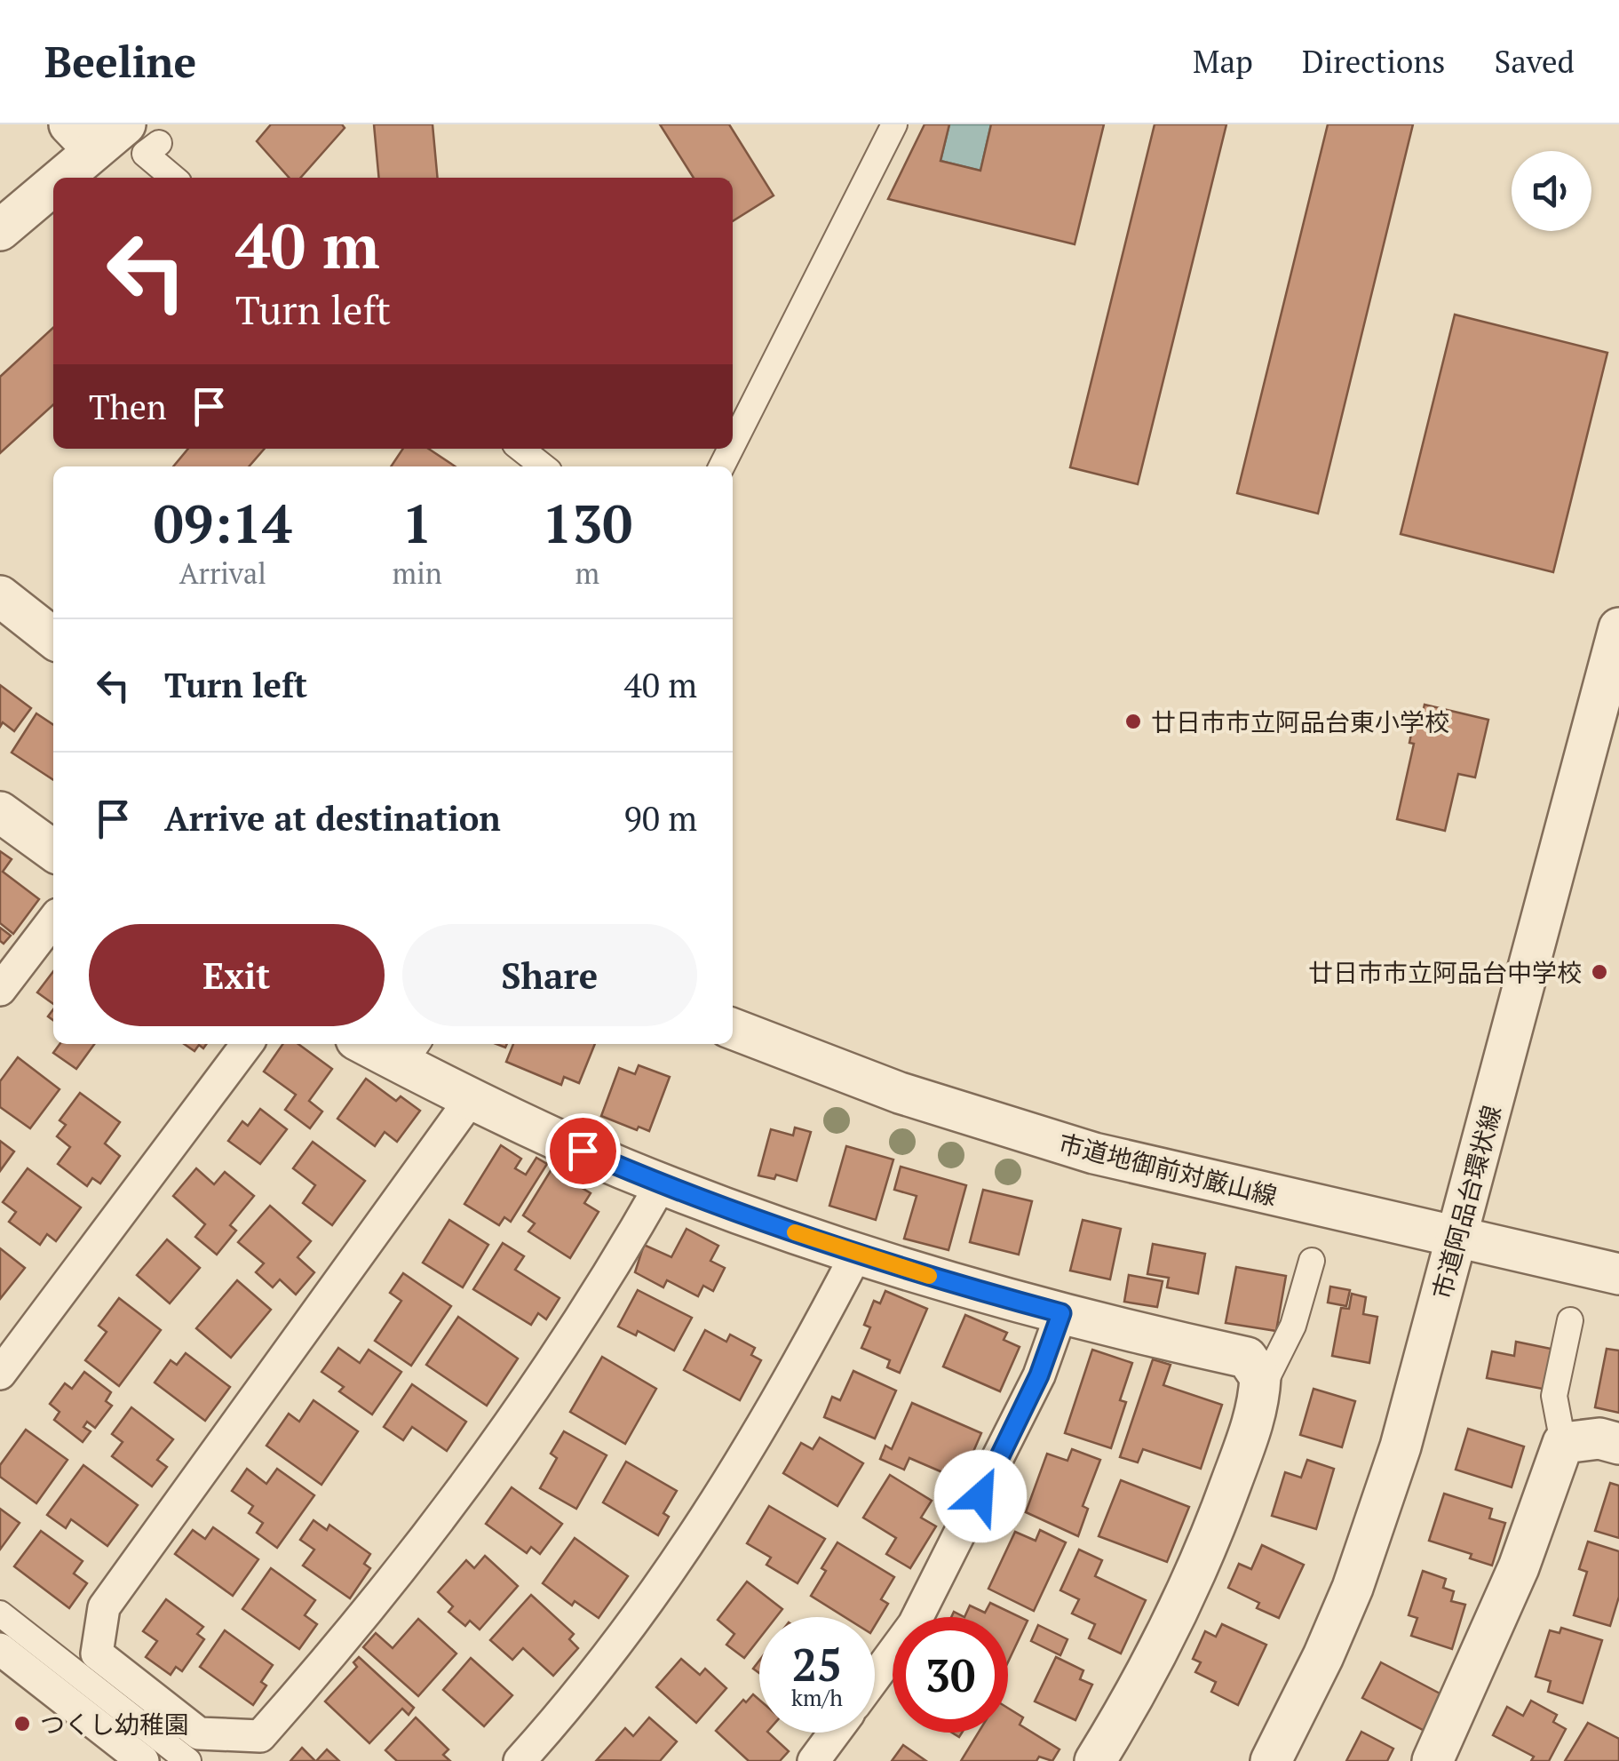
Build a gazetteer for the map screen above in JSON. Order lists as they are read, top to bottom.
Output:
{
  "streets": {
    "street": ["市道地御前対厳山線", "市道阿品台環状線"]
  },
  "crossings": [
    ["市道地御前対厳山線", "市道阿品台環状線"]
  ],
  "places": ["廿日市市立阿品台東小学校", "廿日市市立阿品台中学校", "つくし幼稚園"],
  "page": {
    "header": "Beeline",
    "nav": ["Map", "Directions", "Saved"],
    "turn": ["40 m", "Turn left"],
    "then": "Then",
    "eta": [
      "09:14",
      "Arrival",
      "1",
      "min",
      "130",
      "m"
    ],
    "list": [
      {
        "name": "Turn left",
        "value": "40 m"
      },
      {
        "name": "Arrive at destination",
        "value": "90 m"
      }
    ],
    "buttons": ["Exit", "Share"],
    "speed": "25 km/h",
    "limit": "30"
  }
}
